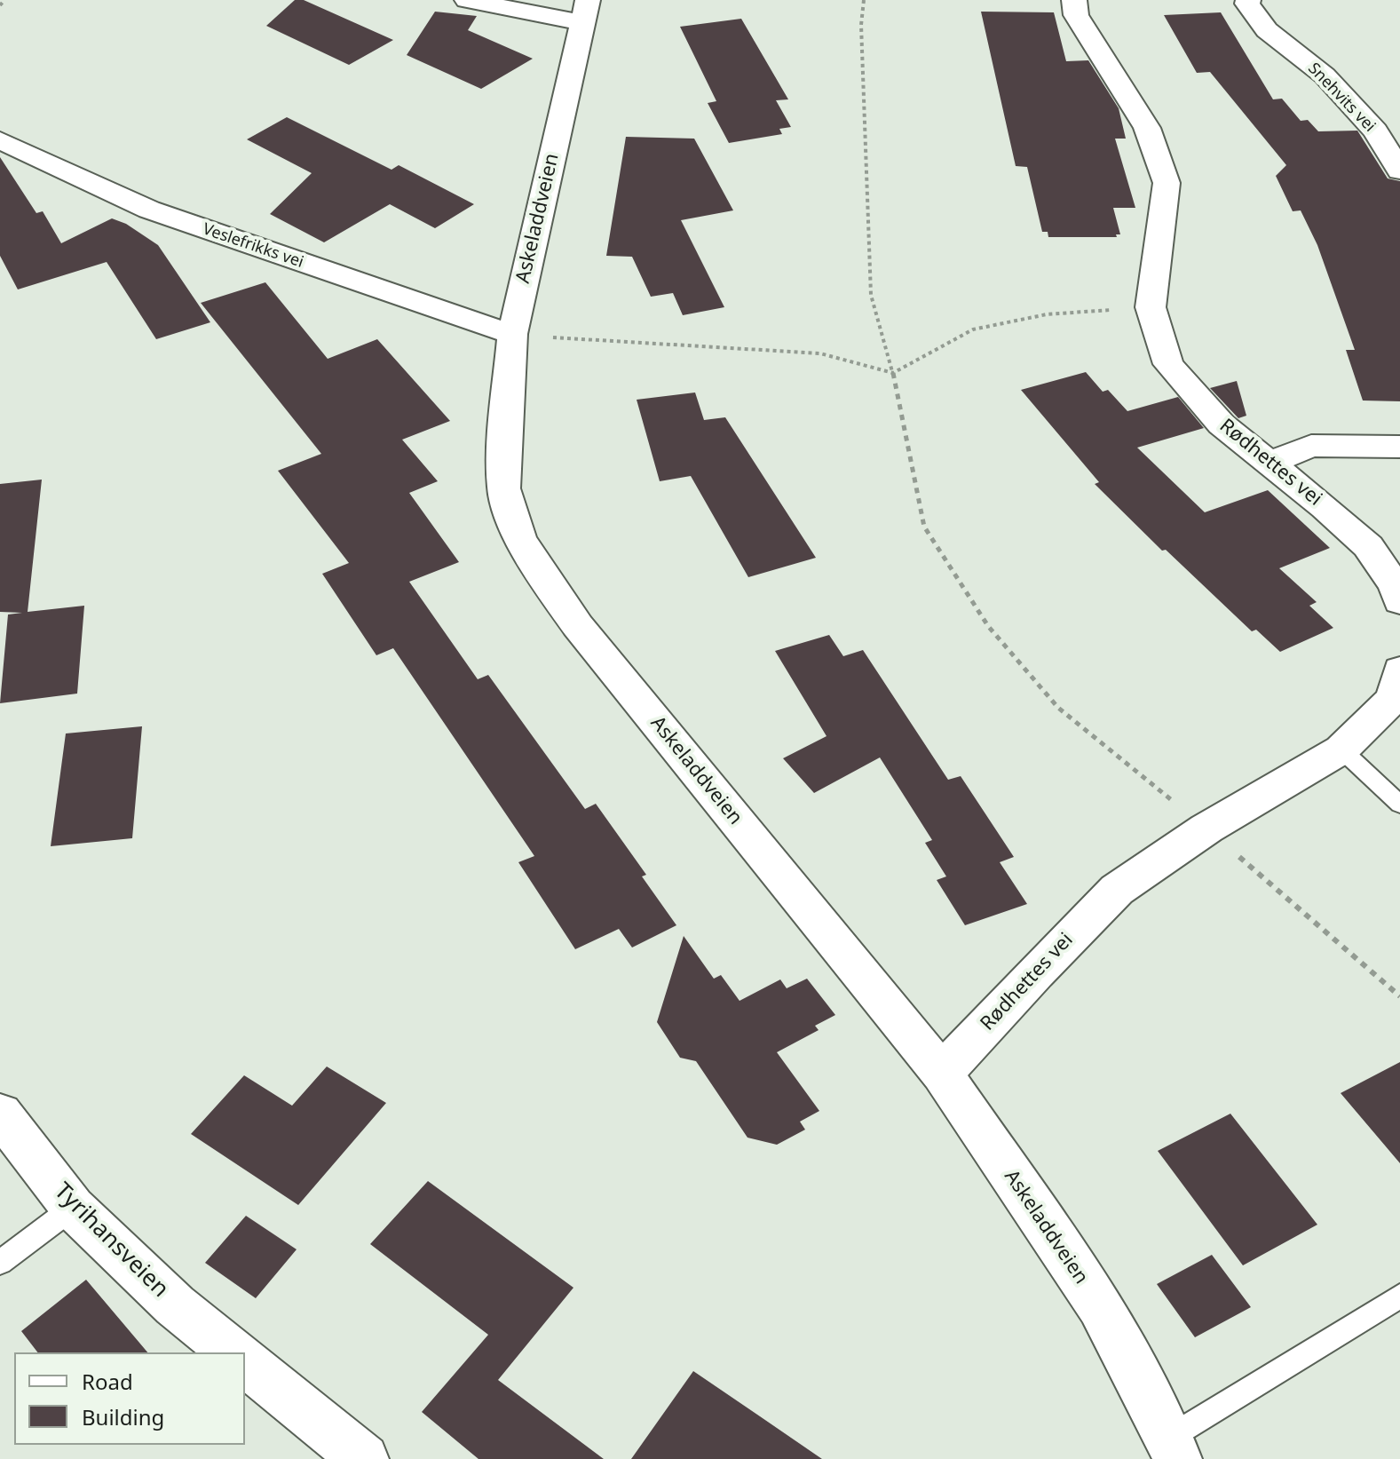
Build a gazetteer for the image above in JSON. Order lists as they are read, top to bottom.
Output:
{
  "streets": {
    "street": [
      "Snehvits vei",
      "Askeladdveien",
      "Veslefrikks vei",
      "Rødhettes vei",
      "Tyrihansveien"
    ]
  },
  "crossings": [
    ["Askeladdveien", "Veslefrikks vei"],
    ["Askeladdveien", "Rødhettes vei"]
  ],
  "legend": ["Road", "Building"]
}
